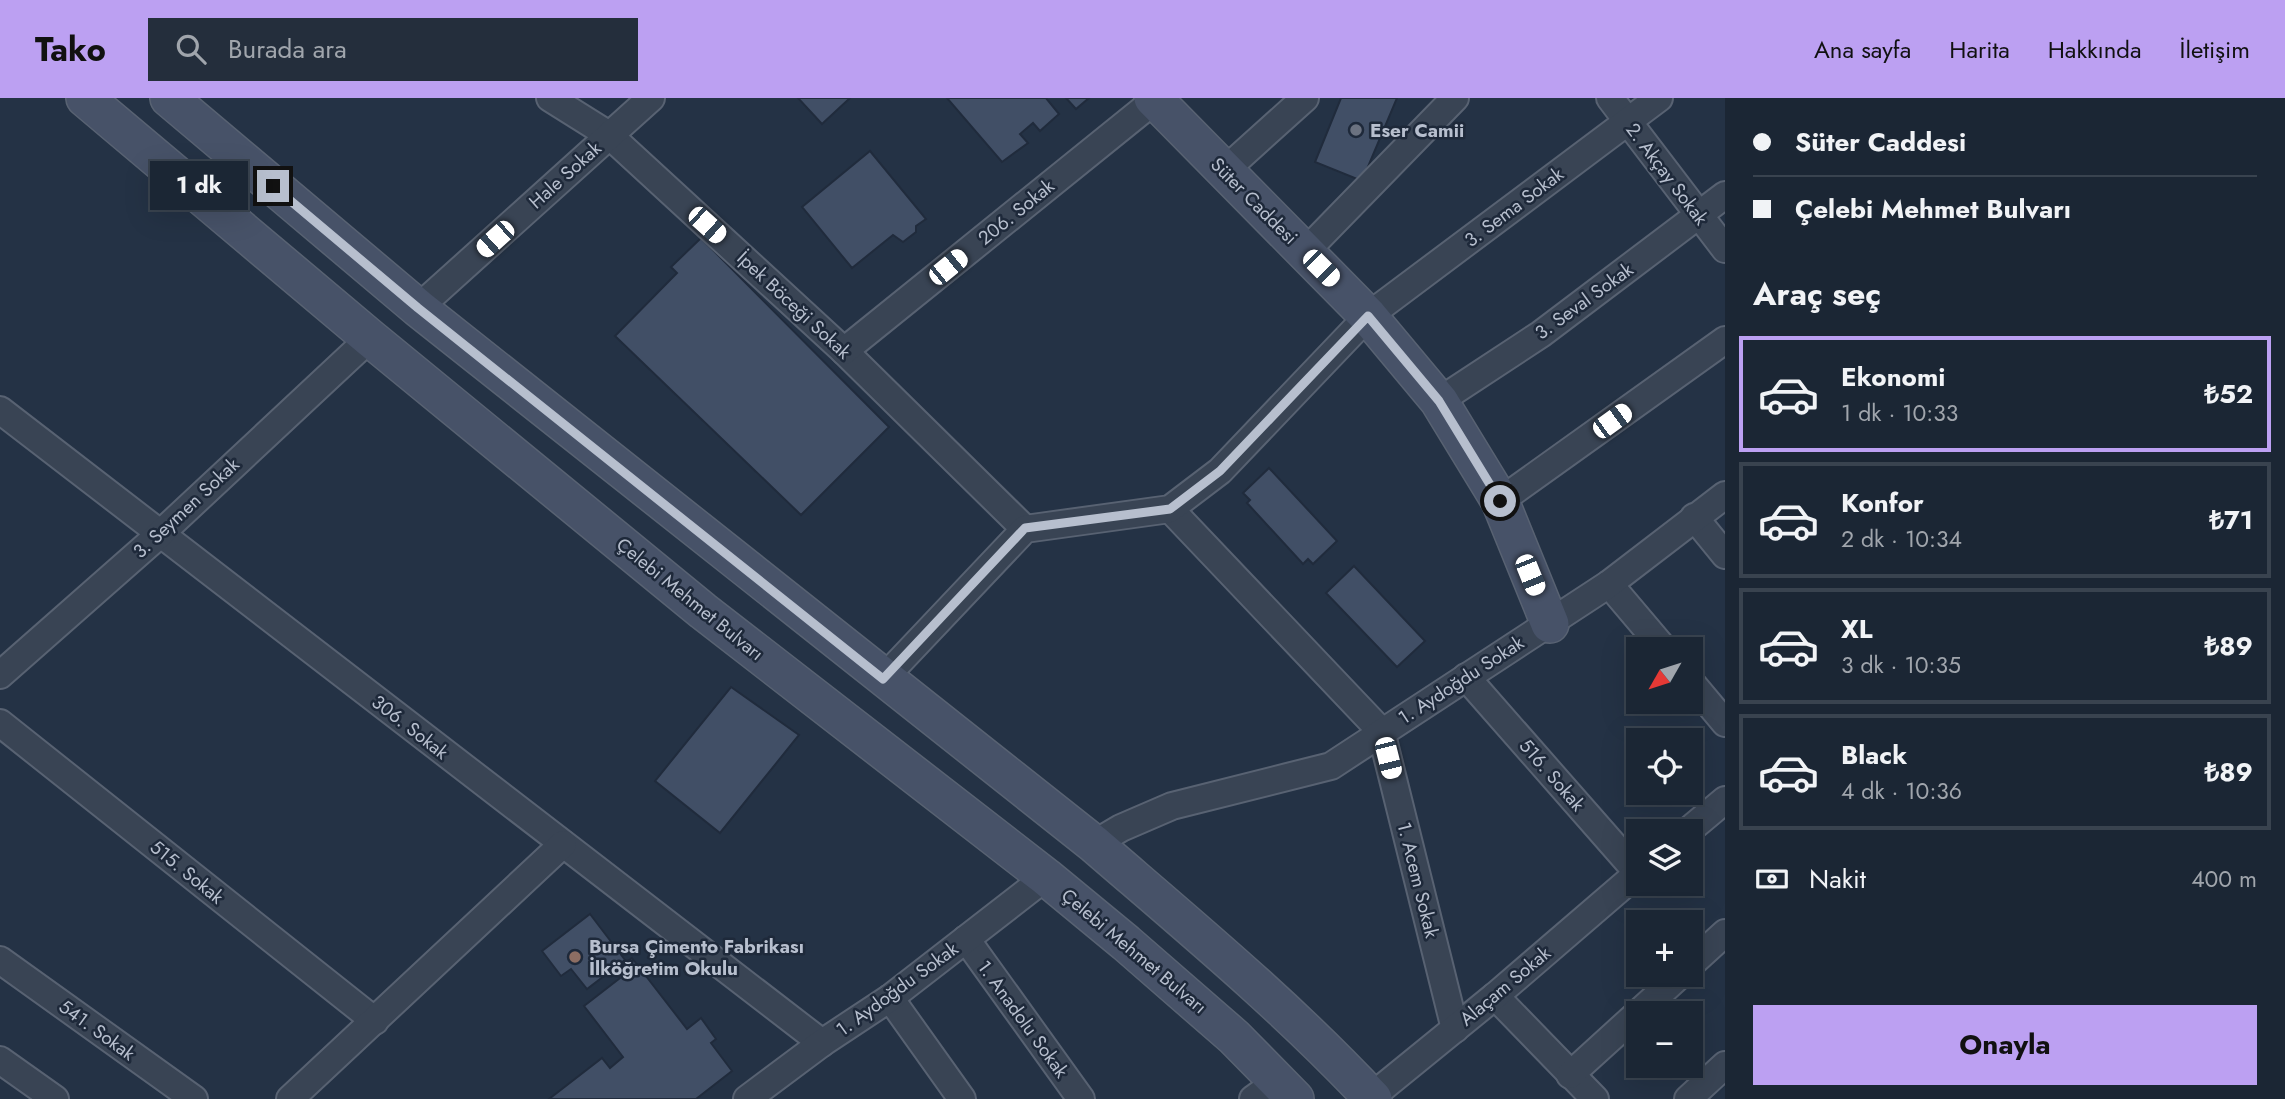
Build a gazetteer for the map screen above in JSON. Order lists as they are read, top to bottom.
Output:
{
  "streets": {
    "main road": ["Süter Caddesi", "Çelebi Mehmet Bulvarı"],
    "street": [
      "2. Akçay Sokak",
      "Hale Sokak",
      "3. Sema Sokak",
      "206. Sokak",
      "3. Seval Sokak",
      "İpek Böceği Sokak",
      "3. Seymen Sokak",
      "1. Aydoğdu Sokak",
      "306. Sokak",
      "516. Sokak",
      "515. Sokak",
      "1. Acem Sokak",
      "Alaçam Sokak",
      "1. Anadolu Sokak",
      "541. Sokak"
    ]
  },
  "crossings": [
    ["2. Akçay Sokak", "3. Sema Sokak"],
    ["2. Akçay Sokak", "3. Seval Sokak"],
    ["Hale Sokak", "İpek Böceği Sokak"],
    ["Süter Caddesi", "3. Sema Sokak"],
    ["Süter Caddesi", "206. Sokak"],
    ["Süter Caddesi", "3. Seval Sokak"],
    ["Süter Caddesi", "1. Aydoğdu Sokak"],
    ["206. Sokak", "İpek Böceği Sokak"],
    ["3. Seymen Sokak", "Çelebi Mehmet Bulvarı"],
    ["3. Seymen Sokak", "306. Sokak"],
    ["Çelebi Mehmet Bulvarı", "1. Aydoğdu Sokak"],
    ["1. Aydoğdu Sokak", "306. Sokak"],
    ["1. Aydoğdu Sokak", "516. Sokak"],
    ["1. Aydoğdu Sokak", "1. Acem Sokak"],
    ["1. Aydoğdu Sokak", "1. Anadolu Sokak"],
    ["1. Acem Sokak", "Alaçam Sokak"]
  ],
  "places": ["Eser Camii", "Bursa Çimento Fabrikası İlköğretim Okulu"],
  "north": "bottom left",
  "page": {
    "header": "Tako",
    "search": "Burada ara",
    "nav": [
      "Ana sayfa",
      "Harita",
      "Hakkında",
      "İletişim"
    ],
    "banner": ["Süter Caddesi", "Çelebi Mehmet Bulvarı"],
    "bubble": "1 dk",
    "heading": "Araç seç",
    "list": [
      {
        "name": "Ekonomi",
        "note": "1 dk · 10:33",
        "value": "₺52"
      },
      {
        "name": "Konfor",
        "note": "2 dk · 10:34",
        "value": "₺71"
      },
      {
        "name": "XL",
        "note": "3 dk · 10:35",
        "value": "₺89"
      },
      {
        "name": "Black",
        "note": "4 dk · 10:36",
        "value": "₺89"
      }
    ],
    "map_buttons": ["+", "−"],
    "pay": ["Nakit", "400 m"],
    "buttons": "Onayla"
  }
}
